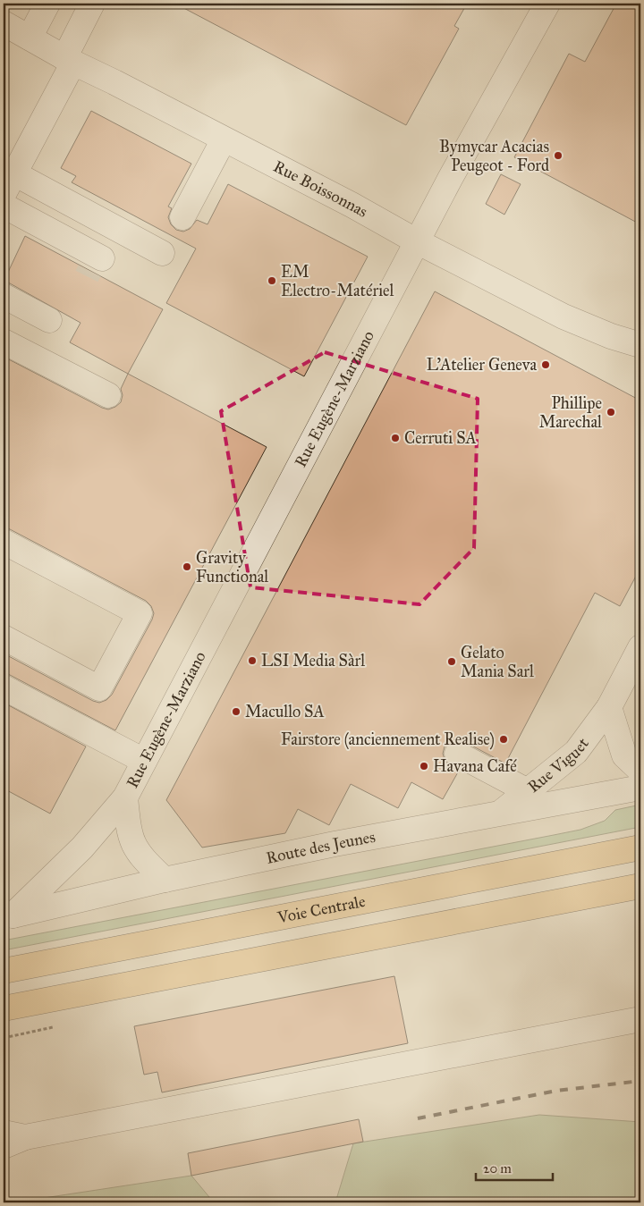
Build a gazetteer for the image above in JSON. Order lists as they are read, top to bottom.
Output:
{
  "streets": {
    "main road": ["Voie Centrale"],
    "street": [
      "Rue Boissonnas",
      "Rue Eugène-Marziano",
      "Rue Viguet",
      "Route des Jeunes"
    ]
  },
  "crossings": [
    ["Rue Boissonnas", "Rue Eugène-Marziano"],
    ["Rue Eugène-Marziano", "Route des Jeunes"],
    ["Rue Viguet", "Route des Jeunes"]
  ],
  "places": [
    "Bymycar Acacias Peugeot - Ford",
    "EM Electro-Matériel",
    "L'Atelier Geneva",
    "Phillipe Marechal",
    "Cerruti SA",
    "Gravity Functional",
    "LSI Media Sàrl",
    "Gelato Mania Sarl",
    "Macullo SA",
    "Fairstore (anciennement Realise)",
    "Havana Café"
  ],
  "scale_bar": "20 m"
}
